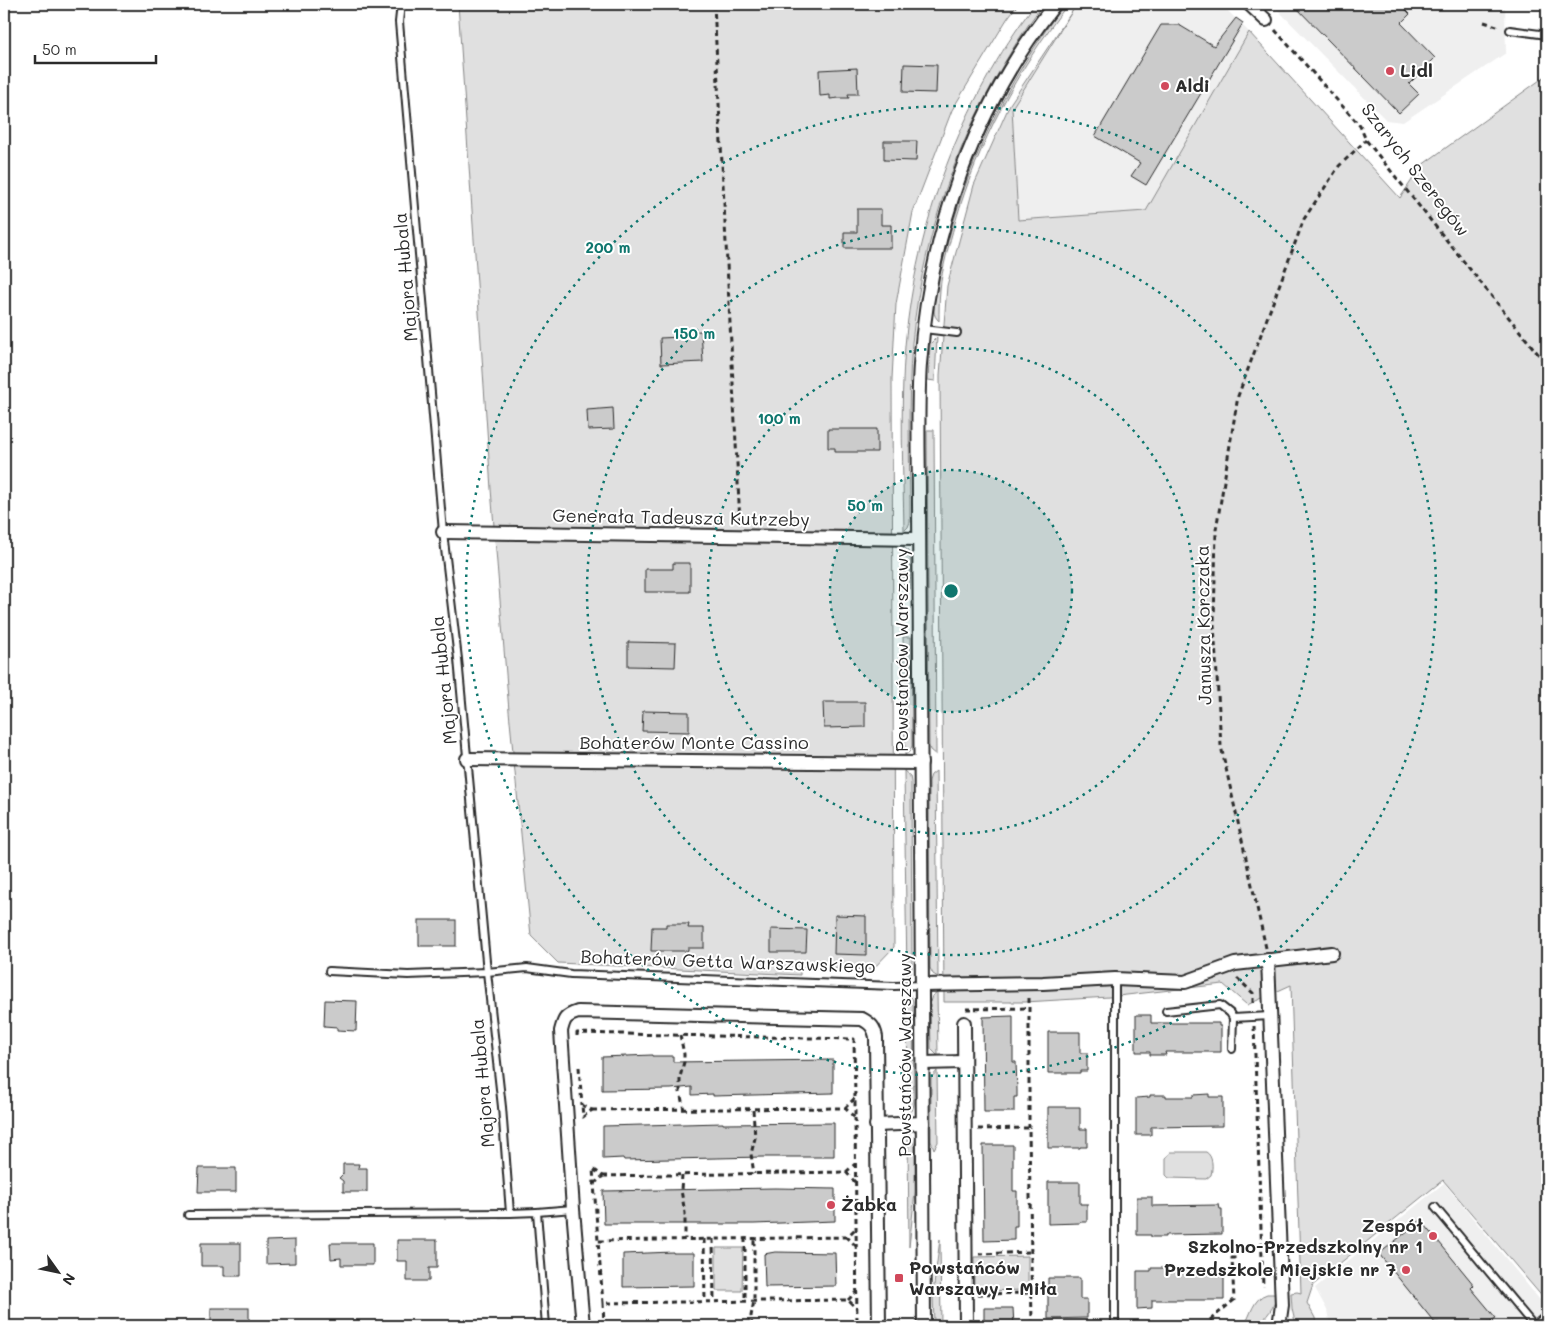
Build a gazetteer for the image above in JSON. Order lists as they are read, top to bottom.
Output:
{
  "streets": {
    "street": [
      "Generała Tadeusza Kutrzeby",
      "Powstańców Warszawy",
      "Bohaterów Monte Cassino",
      "Bohaterów Getta Warszawskiego"
    ],
    "lane": ["Majora Hubala"],
    "path": ["Szarych Szeregów", "Janusza Korczaka"]
  },
  "crossings": [
    ["Szarych Szeregów", "Janusza Korczaka"],
    ["Majora Hubala", "Generała Tadeusza Kutrzeby"],
    ["Majora Hubala", "Bohaterów Monte Cassino"],
    ["Majora Hubala", "Bohaterów Getta Warszawskiego"],
    ["Generała Tadeusza Kutrzeby", "Powstańców Warszawy"],
    ["Janusza Korczaka", "Bohaterów Getta Warszawskiego"],
    ["Powstańców Warszawy", "Bohaterów Monte Cassino"],
    ["Powstańców Warszawy", "Bohaterów Getta Warszawskiego"]
  ],
  "places": {
    "other": [
      "Lidl",
      "Aldi",
      "Żabka",
      "Zespół Szkolno-Przedszkolny nr 1",
      "Przedszkole Miejskie nr 7"
    ],
    "transit": ["Powstańców Warszawy - Miła"]
  },
  "scale_bar": "50 m",
  "north": "bottom right",
  "rings": [
    "200 m",
    "150 m",
    "100 m",
    "50 m"
  ]
}
